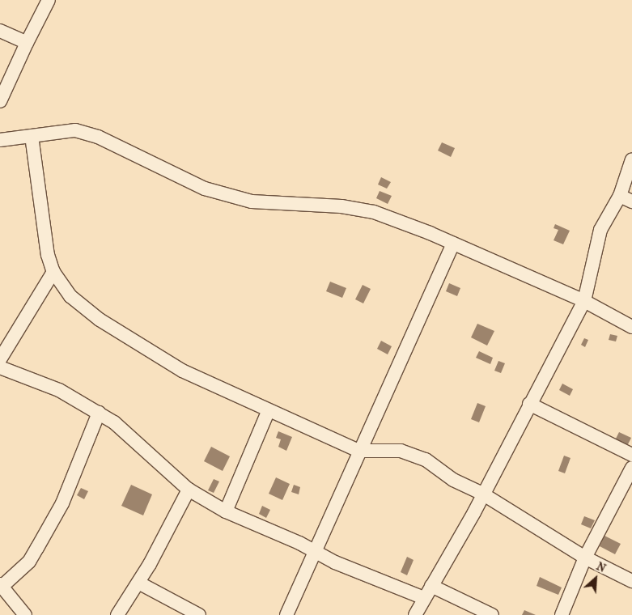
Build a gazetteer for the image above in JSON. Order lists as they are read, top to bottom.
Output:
{
  "north": "top right"
}
